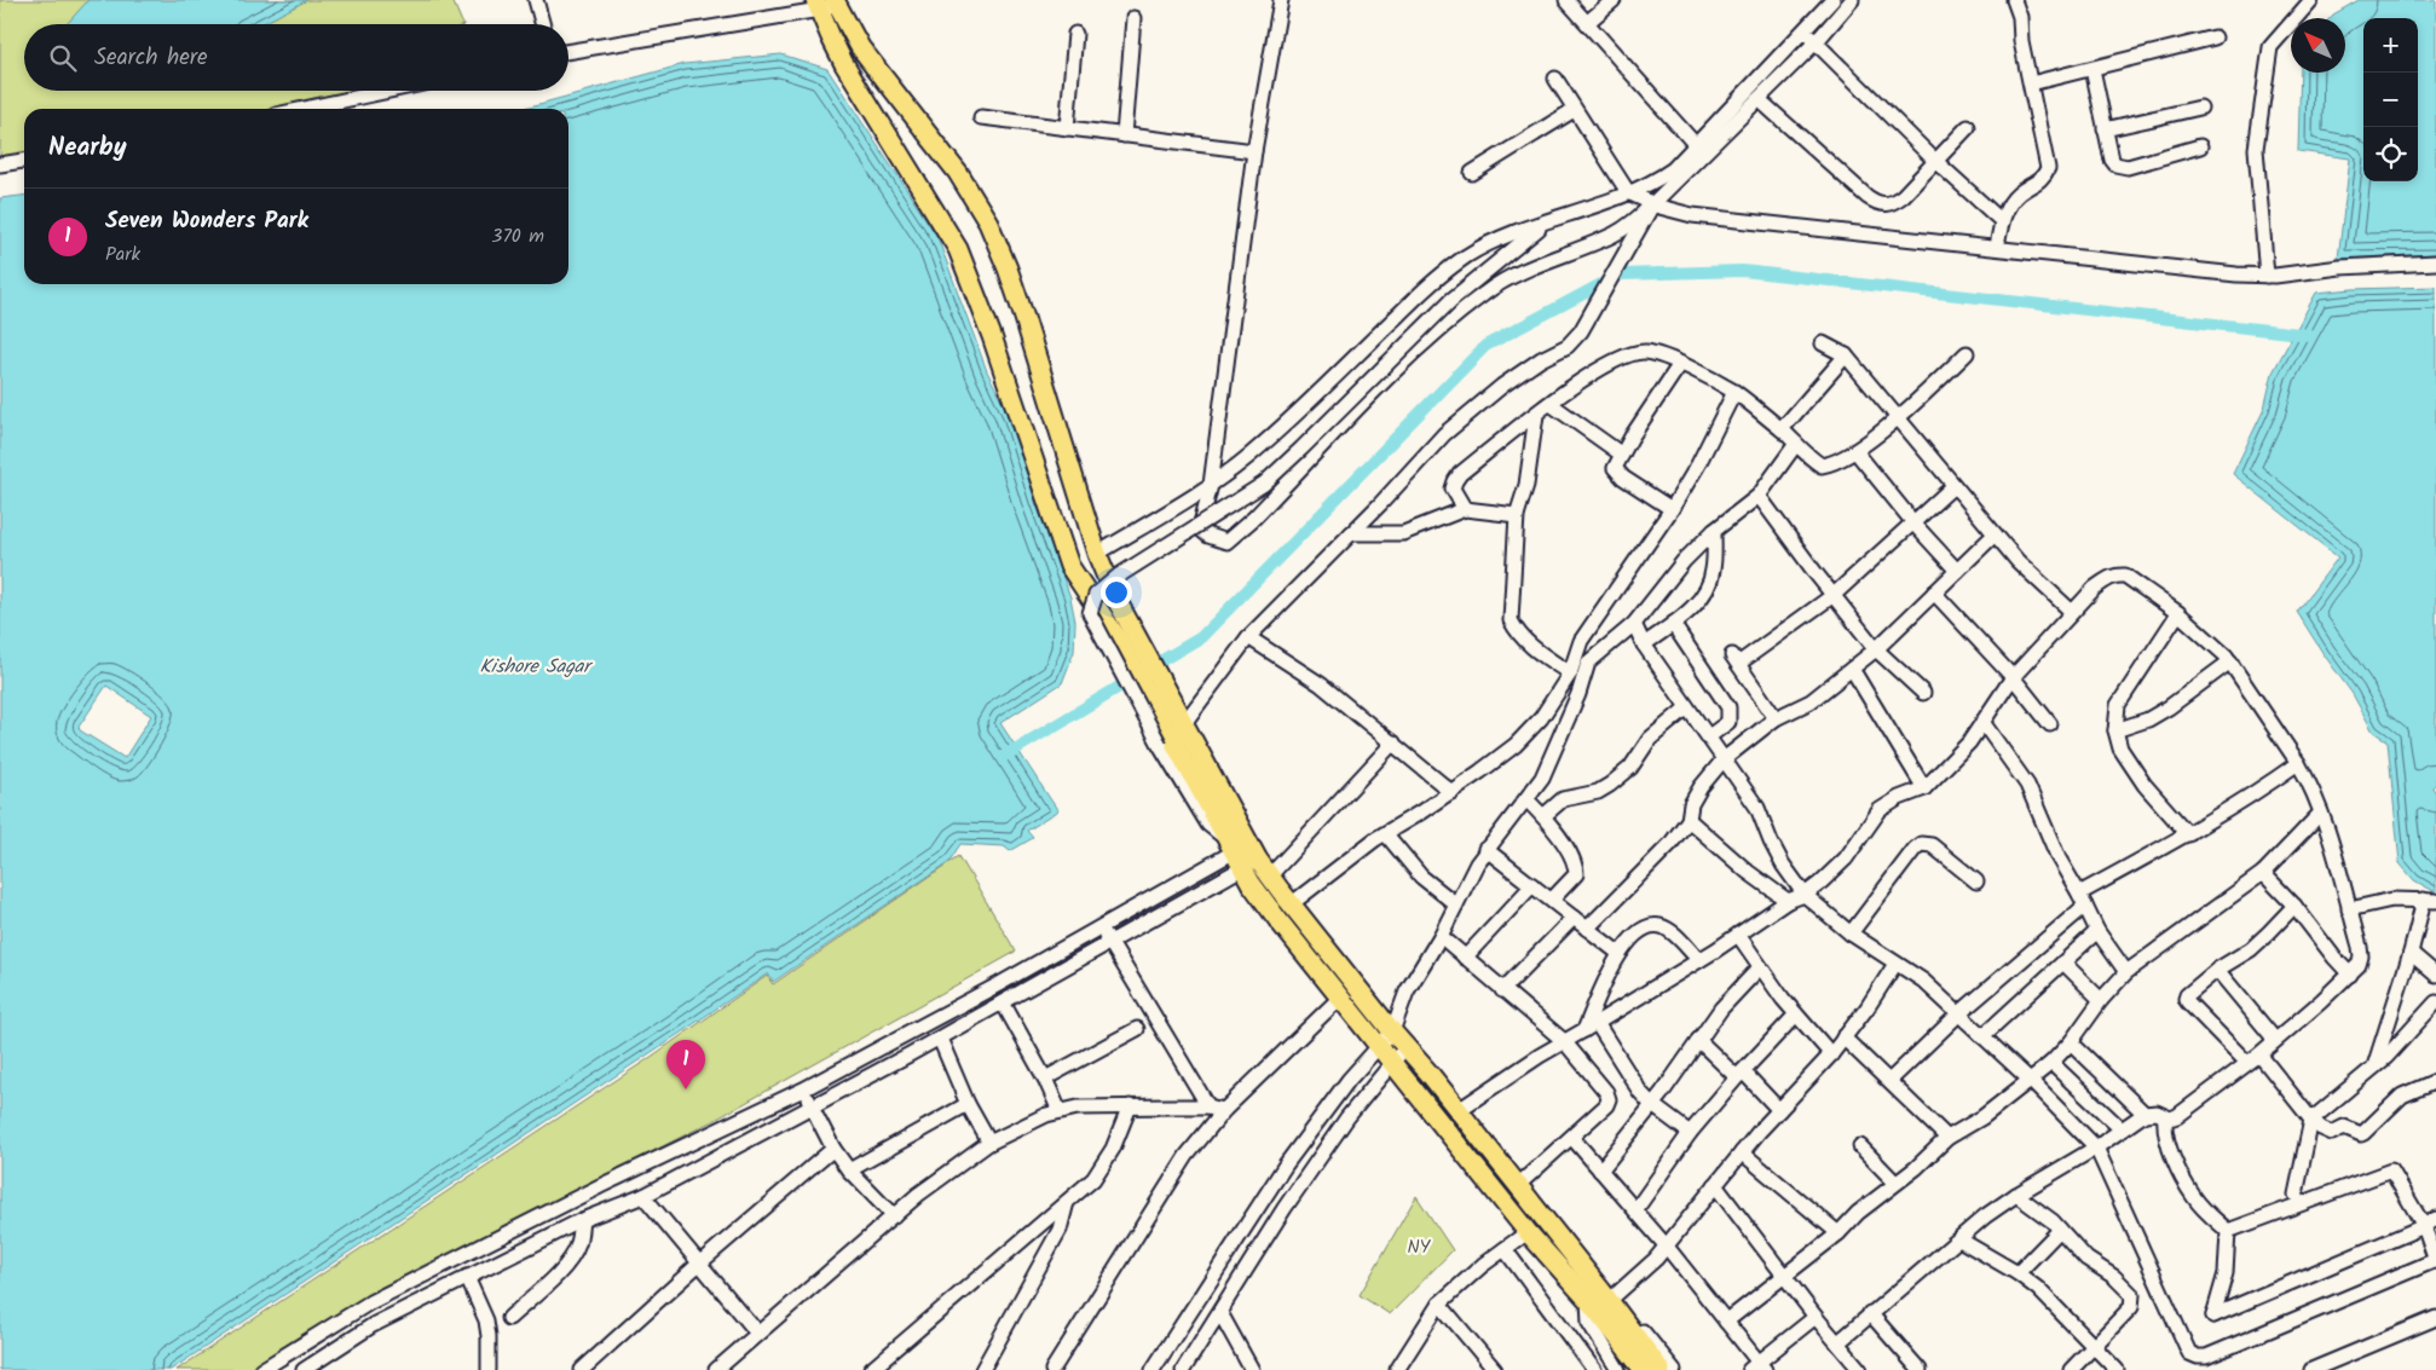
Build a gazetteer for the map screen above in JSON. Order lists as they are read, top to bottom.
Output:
{
  "water": ["Kishore Sagar"],
  "parks": ["NY"],
  "north": "top left",
  "page": {
    "map_buttons": ["+", "−"],
    "search": "Search here",
    "heading": "Nearby",
    "list": [
      {
        "mark": "1",
        "name": "Seven Wonders Park",
        "note": "Park",
        "value": "370 m"
      }
    ],
    "pins": "1"
  }
}
